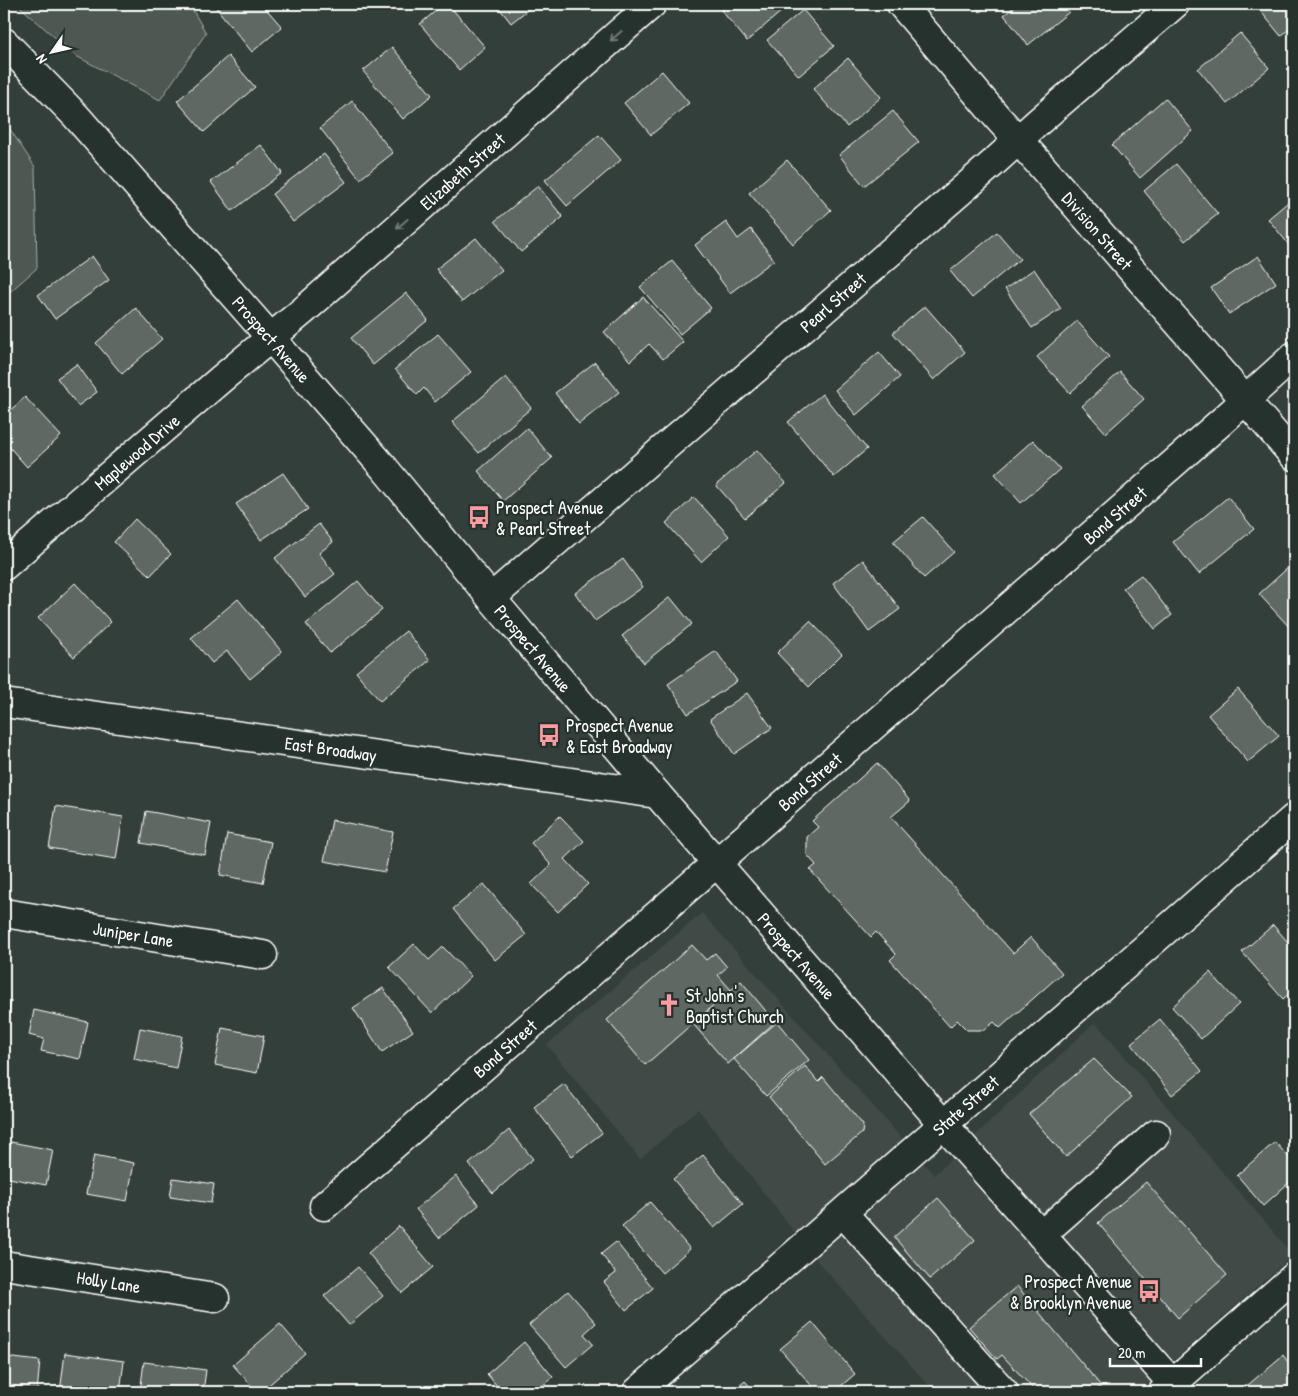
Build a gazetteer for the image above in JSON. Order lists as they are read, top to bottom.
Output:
{
  "streets": {
    "street": [
      "Elizabeth Street",
      "Division Street",
      "Pearl Street",
      "Prospect Avenue",
      "Maplewood Drive",
      "Bond Street",
      "East Broadway",
      "Juniper Lane",
      "State Street",
      "Holly Lane"
    ]
  },
  "crossings": [
    ["Elizabeth Street", "Prospect Avenue"],
    ["Elizabeth Street", "Maplewood Drive"],
    ["Division Street", "Pearl Street"],
    ["Division Street", "Bond Street"],
    ["Pearl Street", "Prospect Avenue"],
    ["Prospect Avenue", "Maplewood Drive"],
    ["Prospect Avenue", "Bond Street"],
    ["Prospect Avenue", "East Broadway"],
    ["Prospect Avenue", "State Street"]
  ],
  "one_way": ["Elizabeth Street"],
  "places": {
    "bus stop": ["Prospect Avenue & Pearl Street", "Prospect Avenue & East Broadway", "Prospect Avenue & Brooklyn Avenue"],
    "church": ["St John's Baptist Church"]
  },
  "scale_bar": "20 m",
  "north": "bottom left"
}
